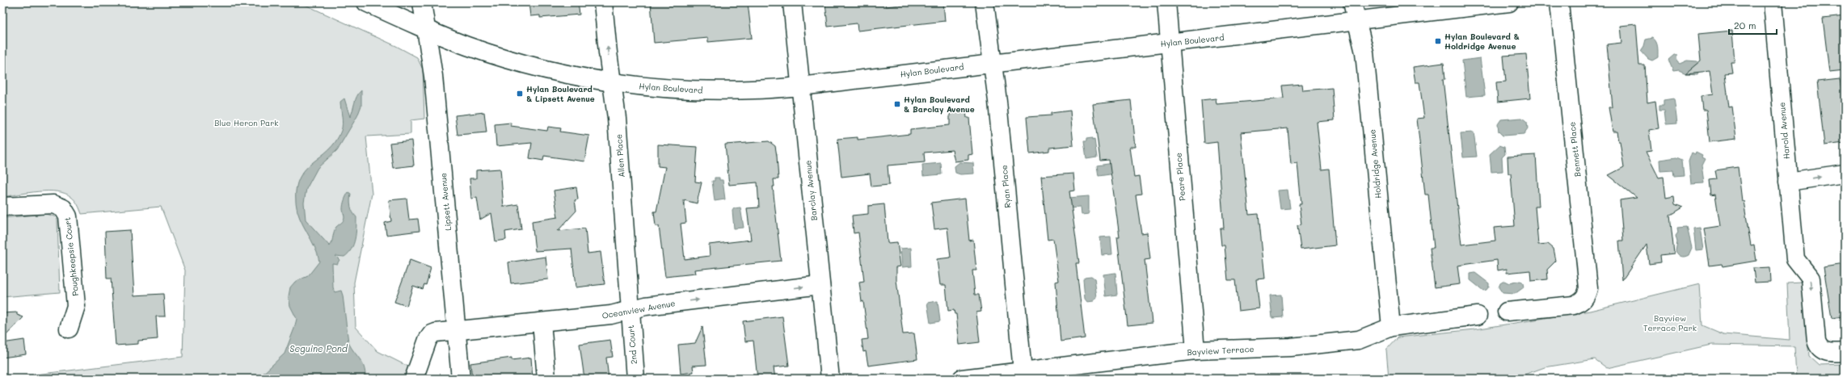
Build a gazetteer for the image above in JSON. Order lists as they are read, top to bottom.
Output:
{
  "streets": {
    "street": [
      "Hylan Boulevard",
      "Harold Avenue",
      "Bennett Place",
      "Allen Place",
      "Holdridge Avenue",
      "Peare Place",
      "Ryan Place",
      "Barclay Avenue",
      "Lipsett Avenue",
      "Poughkeepsie Court",
      "Oceanview Avenue",
      "2nd Court",
      "Bayview Terrace"
    ]
  },
  "crossings": [
    ["Hylan Boulevard", "Allen Place"],
    ["Hylan Boulevard", "Holdridge Avenue"],
    ["Hylan Boulevard", "Peare Place"],
    ["Hylan Boulevard", "Ryan Place"],
    ["Hylan Boulevard", "Barclay Avenue"],
    ["Hylan Boulevard", "Lipsett Avenue"],
    ["Allen Place", "Oceanview Avenue"],
    ["Allen Place", "2nd Court"],
    ["Holdridge Avenue", "Bayview Terrace"],
    ["Peare Place", "Bayview Terrace"],
    ["Ryan Place", "Bayview Terrace"],
    ["Barclay Avenue", "Oceanview Avenue"],
    ["Lipsett Avenue", "Oceanview Avenue"],
    ["Oceanview Avenue", "2nd Court"]
  ],
  "one_way": ["Harold Avenue", "Oceanview Avenue"],
  "water": ["Seguine Pond"],
  "parks": ["Blue Heron Park", "Bayview Terrace Park"],
  "places": {
    "transit": ["Hylan Boulevard & Holdridge Avenue", "Hylan Boulevard & Lipsett Avenue", "Hylan Boulevard & Barclay Avenue"]
  },
  "scale_bar": "20 m"
}
